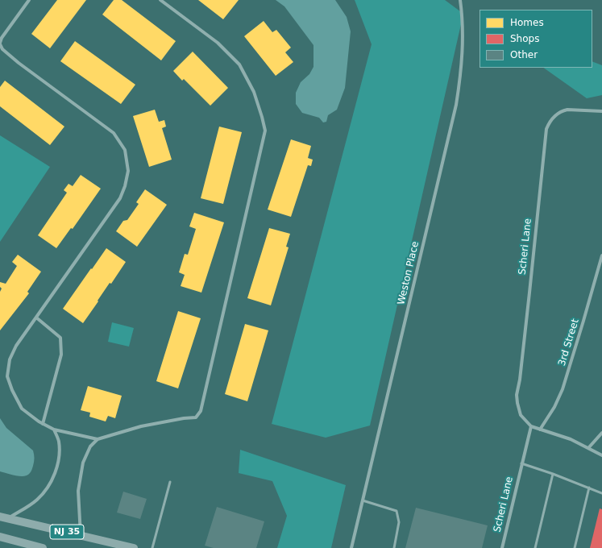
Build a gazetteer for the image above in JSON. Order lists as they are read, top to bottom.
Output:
{
  "streets": {
    "main road": ["NJ 35"],
    "street": ["Scheri Lane", "Weston Place", "3rd Street"]
  },
  "crossings": [
    ["Scheri Lane", "3rd Street"]
  ],
  "legend": ["Homes", "Shops", "Other"]
}
